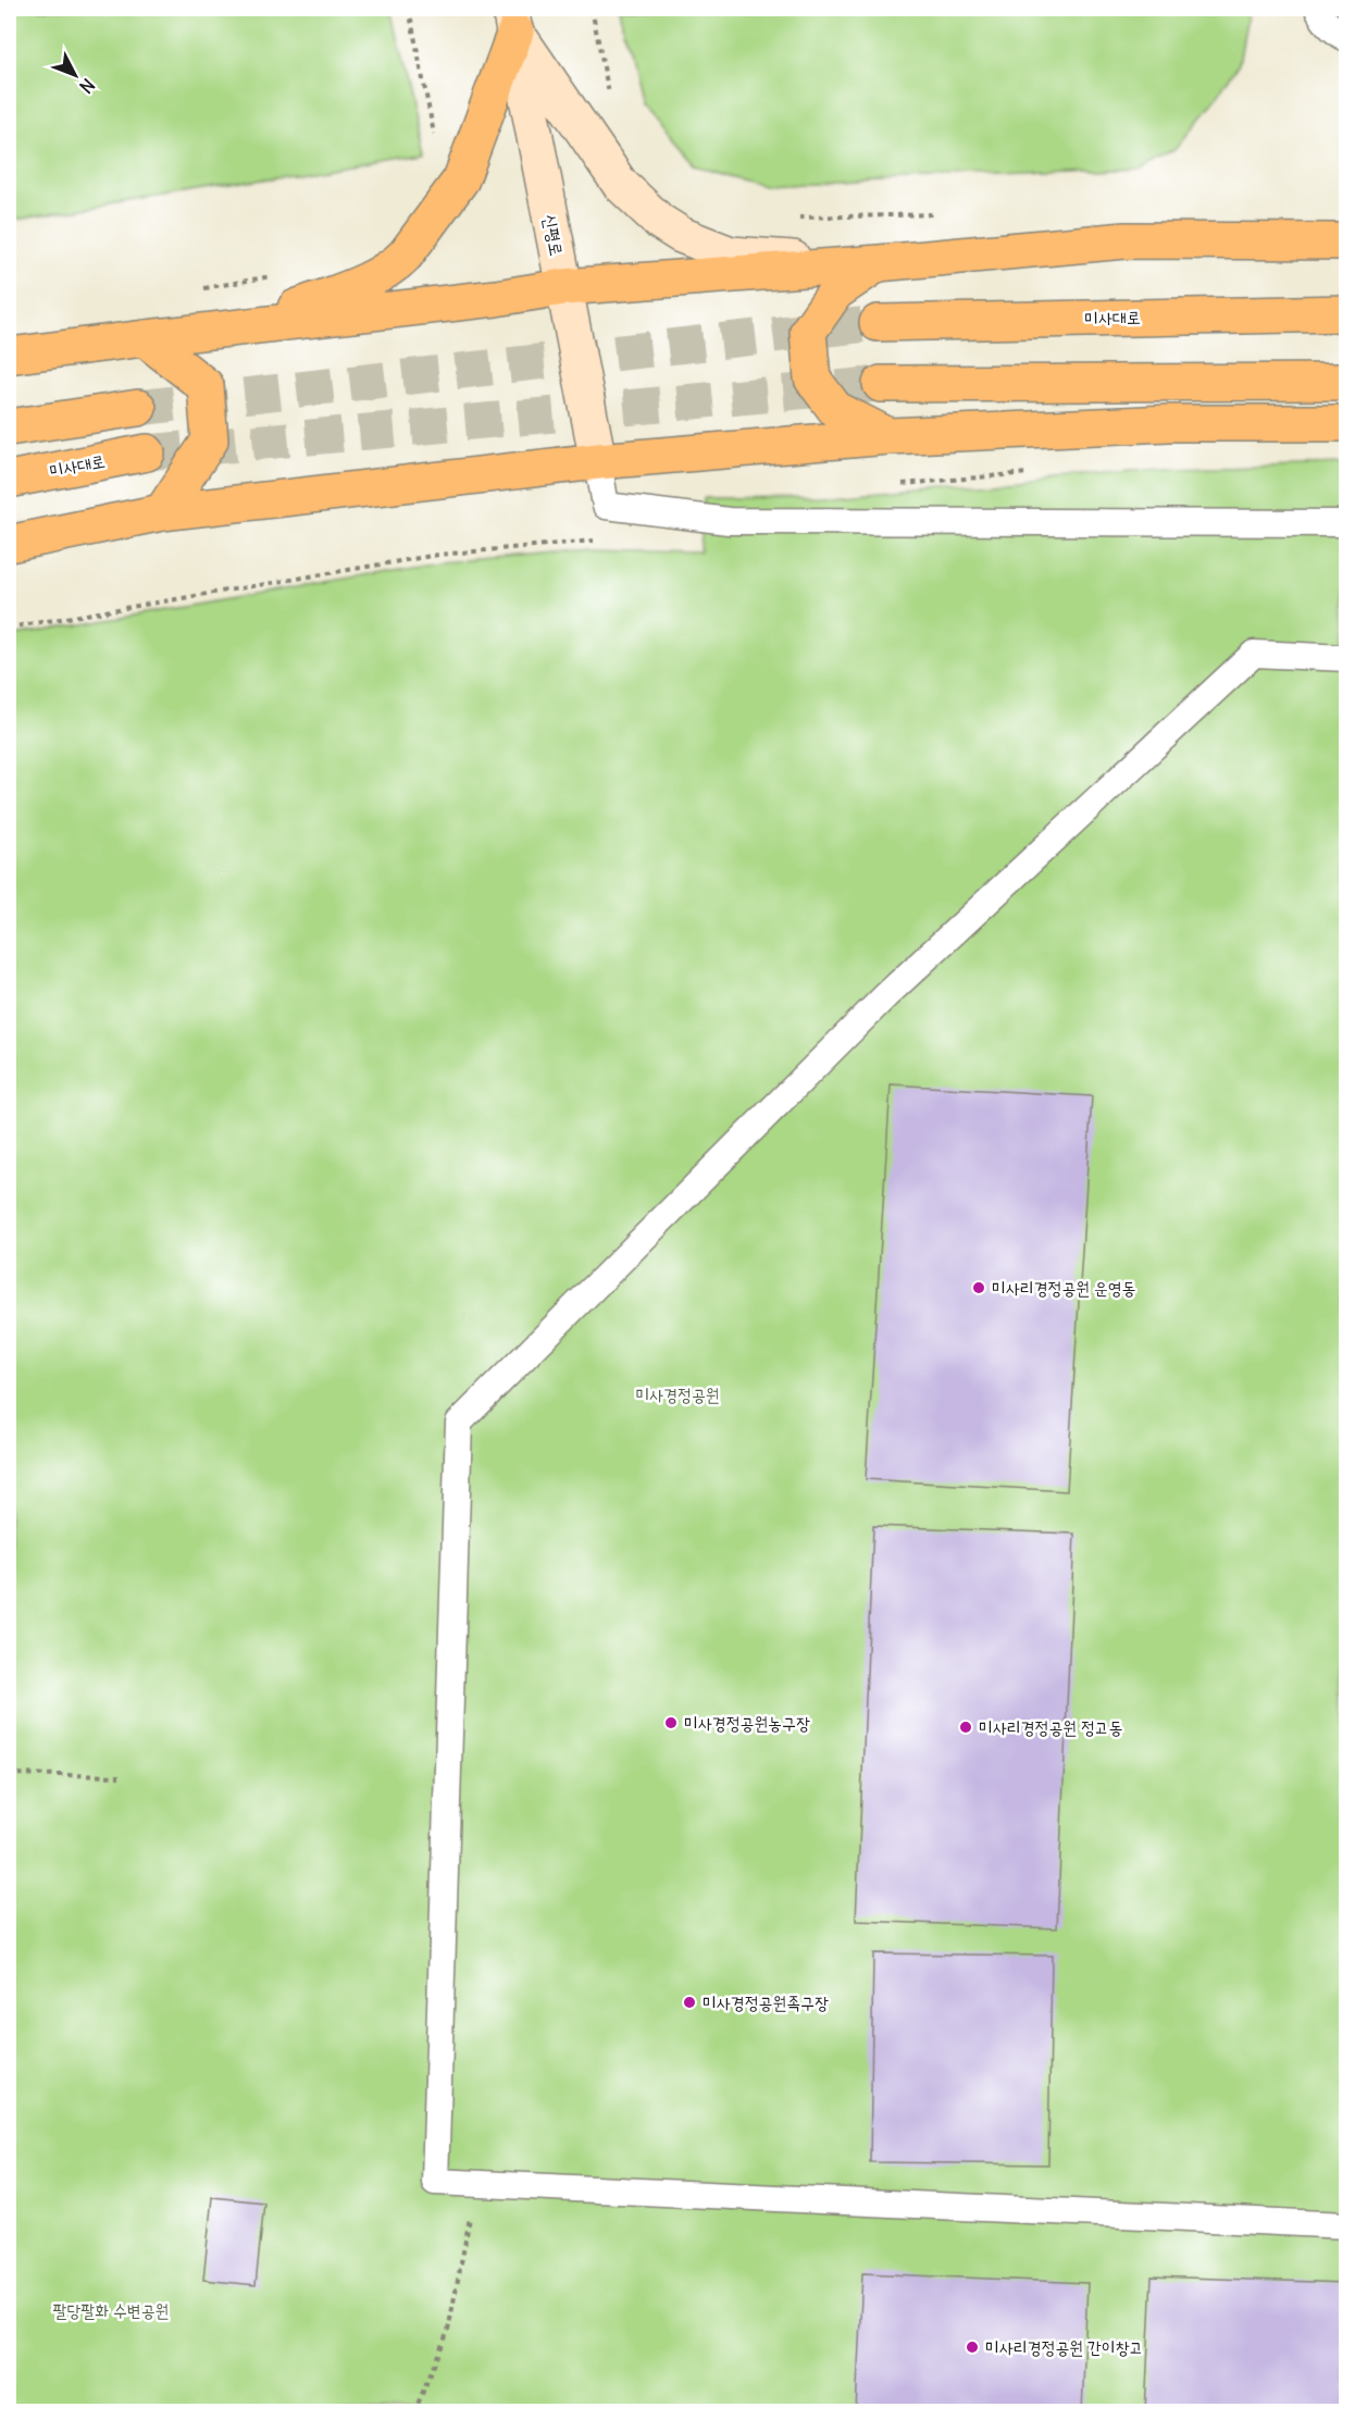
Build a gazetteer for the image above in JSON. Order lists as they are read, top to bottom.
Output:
{
  "streets": {
    "main road": ["신평로", "미사대로"]
  },
  "parks": ["미사경정공원", "팔당팔화 수변공원"],
  "places": [
    "미사리경정공원 운영동",
    "미사경정공원농구장",
    "미사리경정공원 정고동",
    "미사경정공원족구장",
    "미사리경정공원 간이창고"
  ],
  "north": "bottom right"
}
